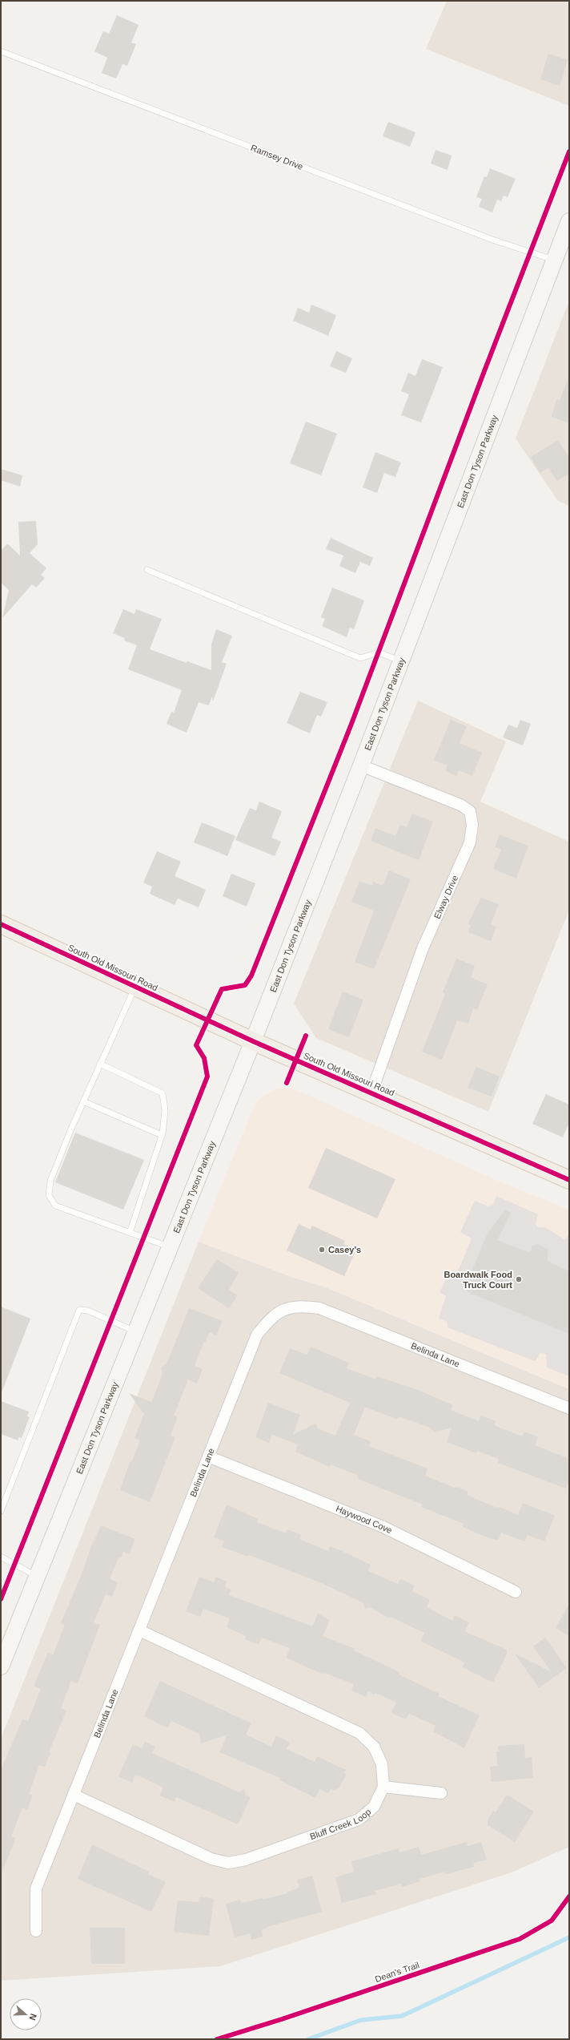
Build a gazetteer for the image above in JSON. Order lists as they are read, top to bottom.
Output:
{
  "streets": {
    "main road": ["East Don Tyson Parkway", "South Old Missouri Road"],
    "street": [
      "Elway Drive",
      "Belinda Lane",
      "Haywood Cove",
      "Bluff Creek Loop"
    ],
    "lane": ["Ramsey Drive"],
    "cycle path": ["Dean's Trail"]
  },
  "crossings": [
    ["Ramsey Drive", "East Don Tyson Parkway"],
    ["East Don Tyson Parkway", "Elway Drive"],
    ["East Don Tyson Parkway", "South Old Missouri Road"],
    ["Elway Drive", "South Old Missouri Road"],
    ["Belinda Lane", "Haywood Cove"],
    ["Belinda Lane", "Bluff Creek Loop"]
  ],
  "places": ["Casey's", "Boardwalk Food Truck Court"],
  "north": "right"
}
